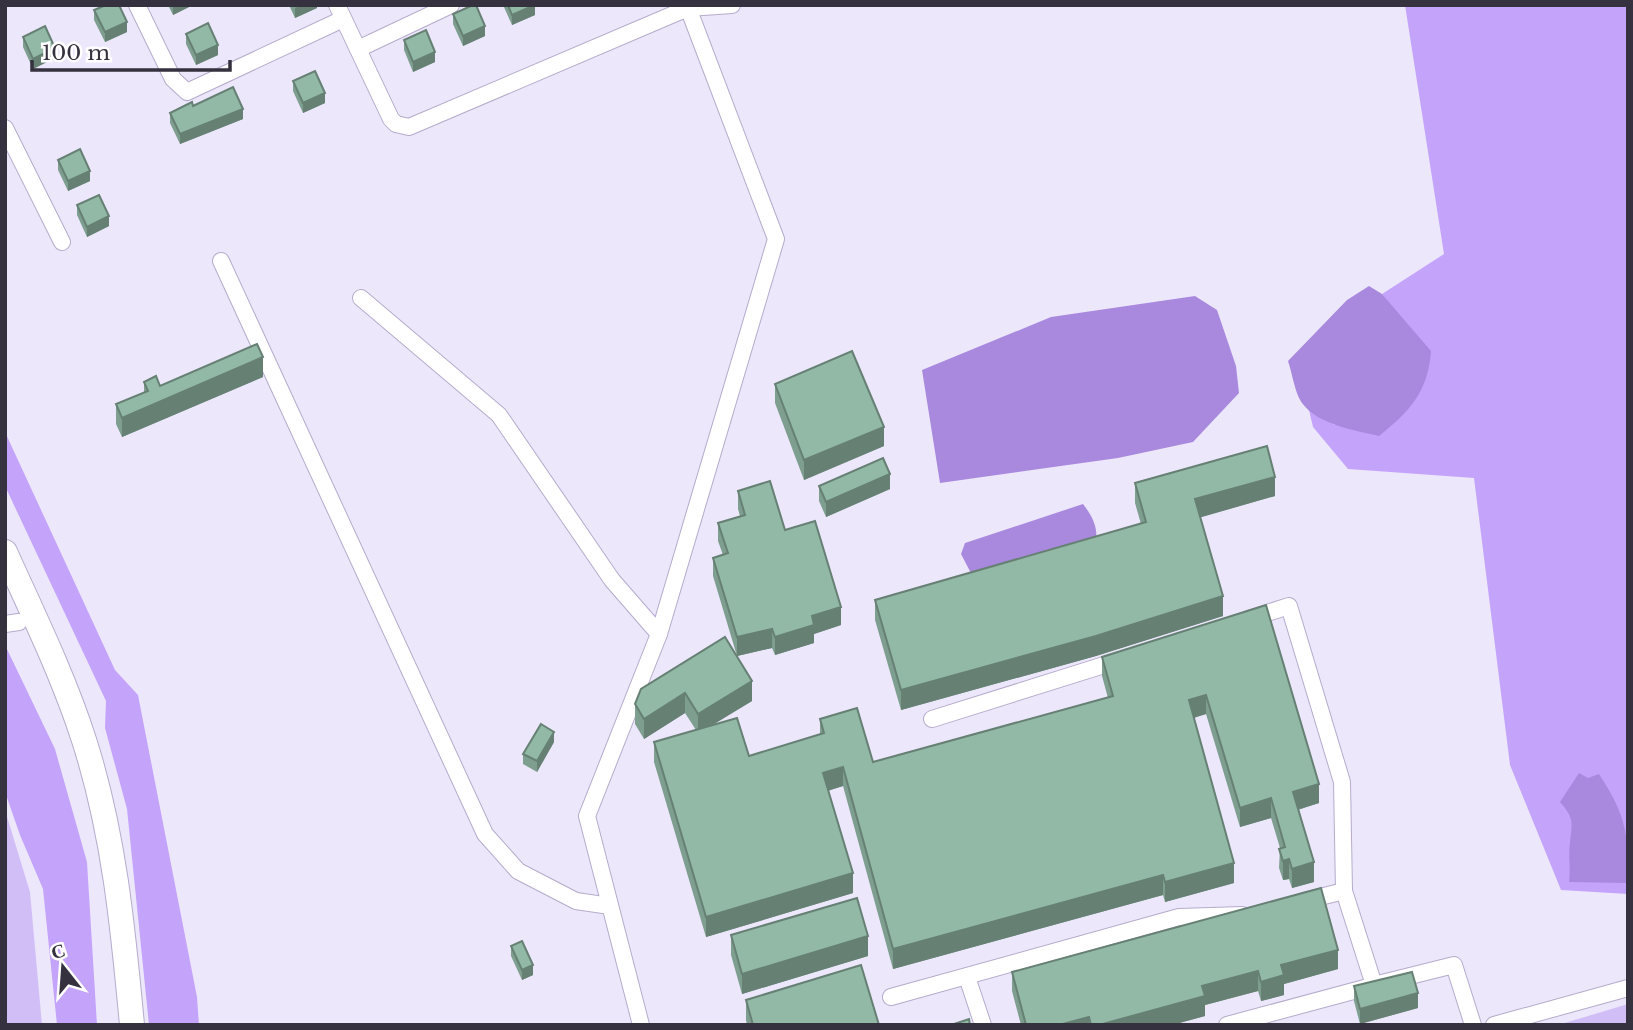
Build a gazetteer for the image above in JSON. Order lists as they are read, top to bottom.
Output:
{
  "scale_bar": "100 m",
  "north": "top"
}
